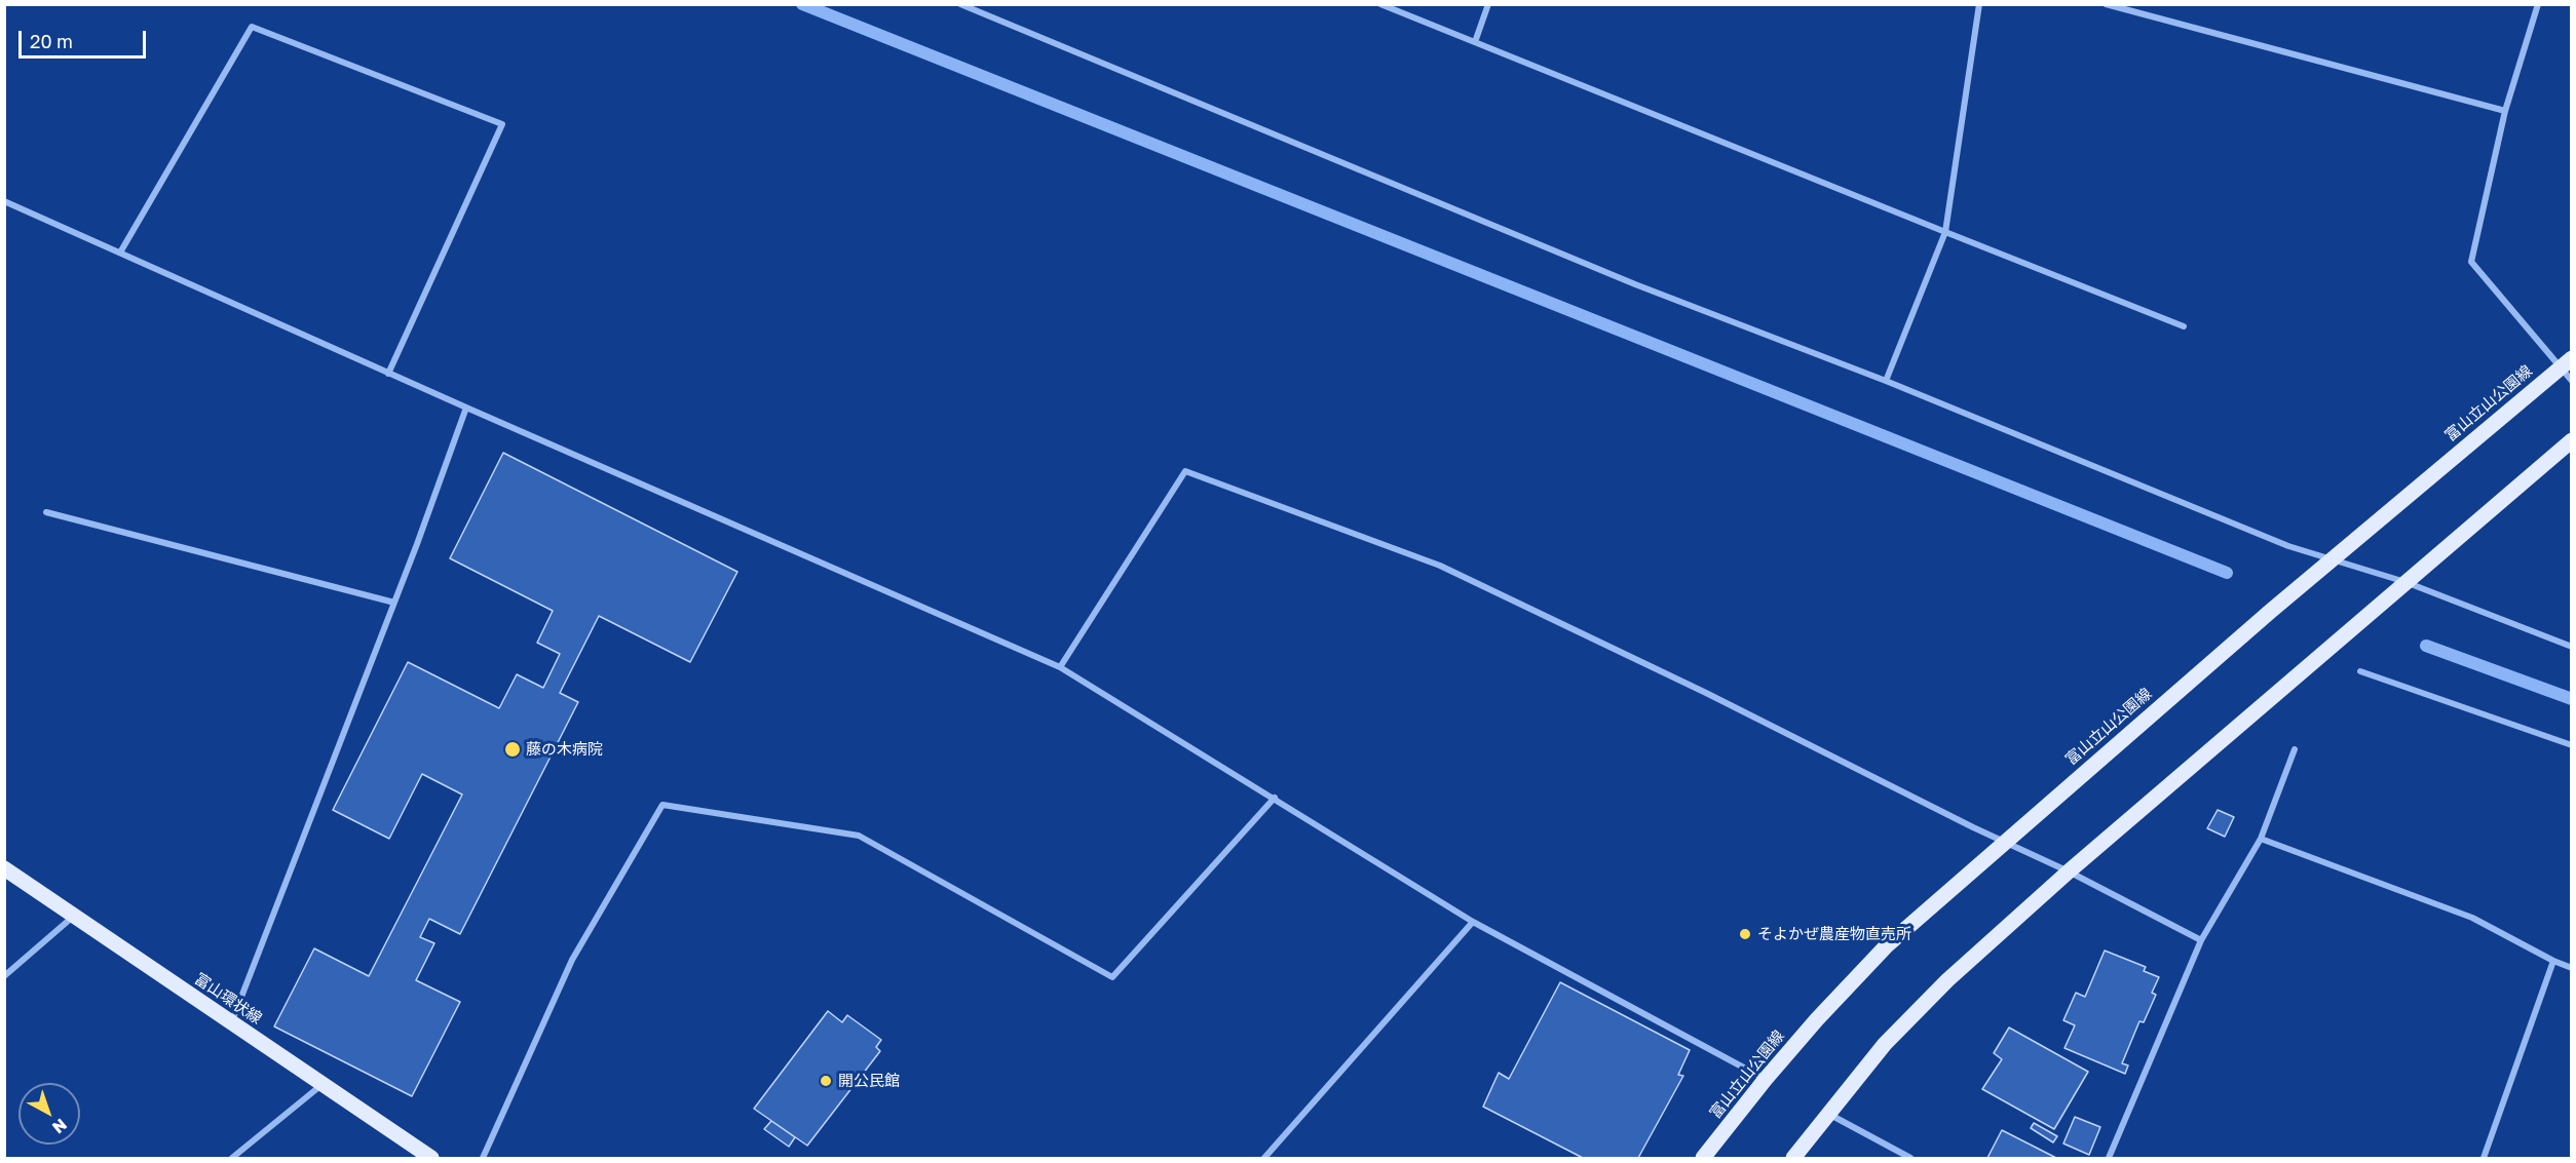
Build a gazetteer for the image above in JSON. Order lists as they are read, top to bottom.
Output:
{
  "streets": {
    "main road": ["富山立山公園線", "富山環状線"]
  },
  "places": ["藤の木病院", "そよかぜ農産物直売所", "開公民館"],
  "scale_bar": "20 m",
  "north": "bottom right"
}
